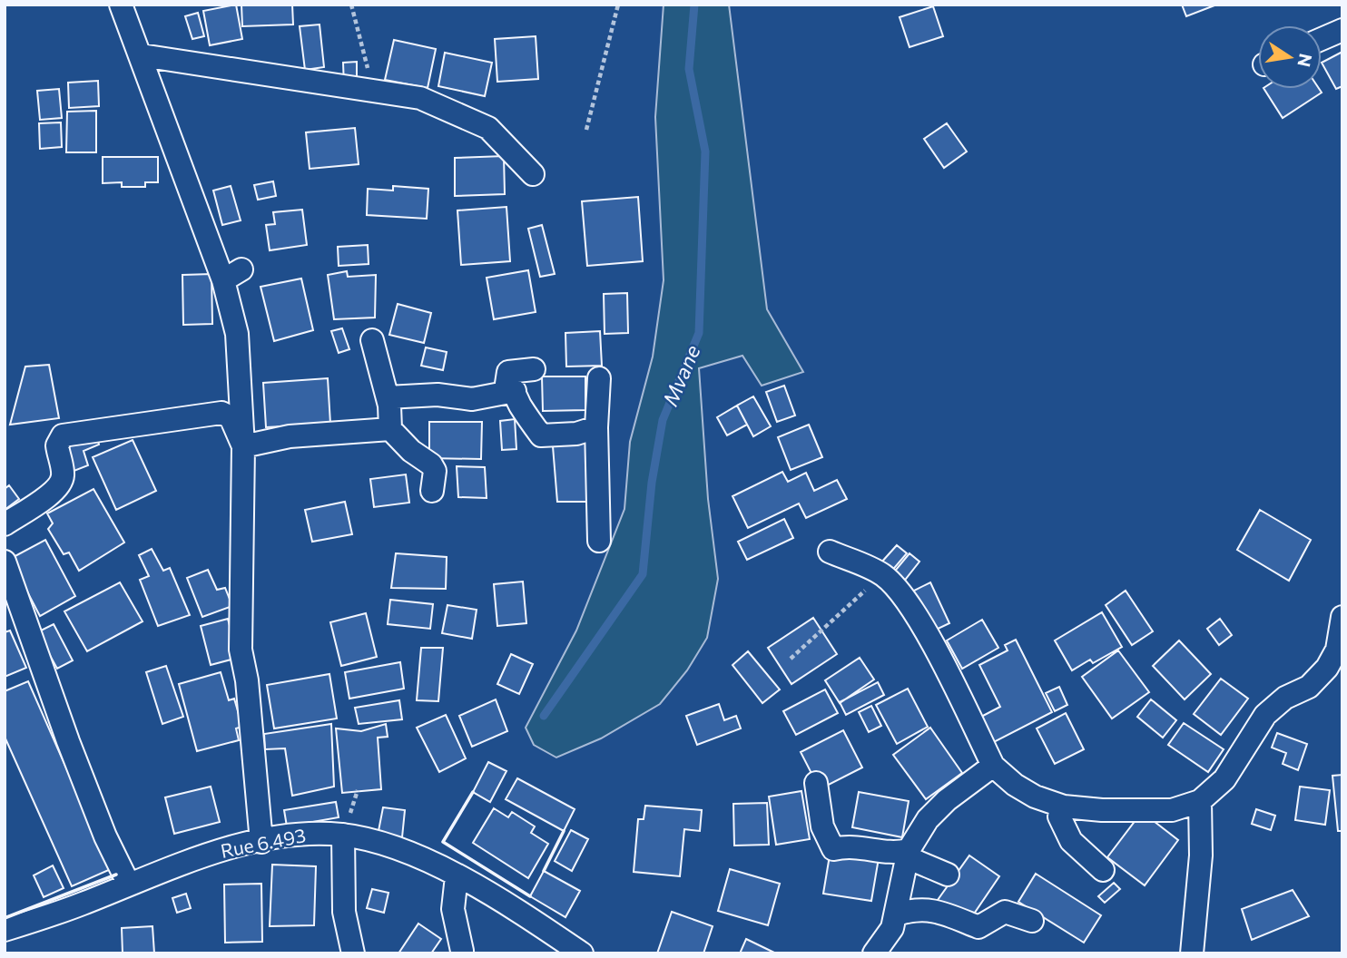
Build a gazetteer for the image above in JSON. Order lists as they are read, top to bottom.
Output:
{
  "streets": {
    "street": ["Rue 6.493"]
  },
  "water": ["Mvane"],
  "north": "right"
}
